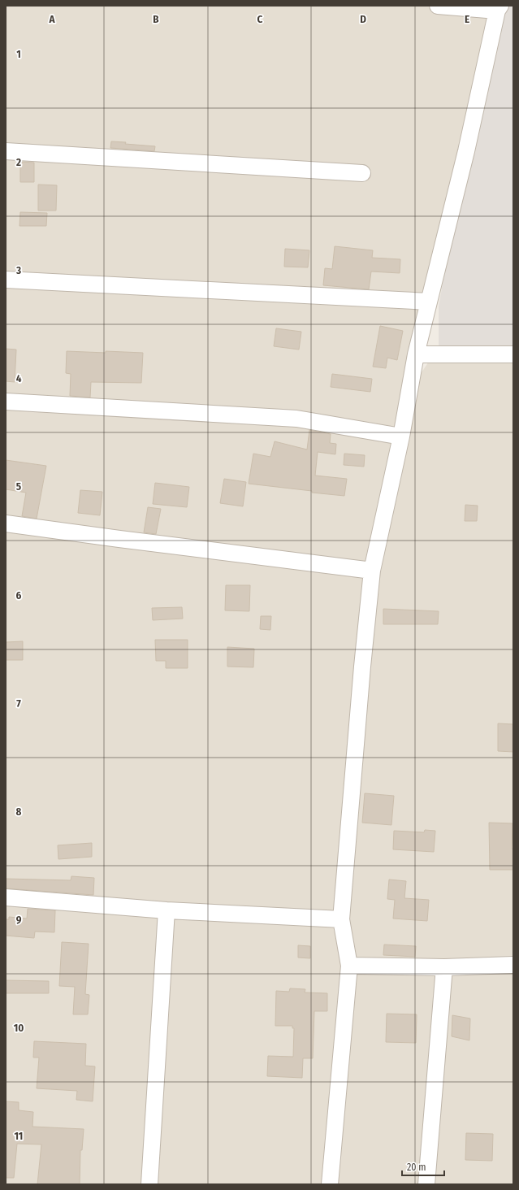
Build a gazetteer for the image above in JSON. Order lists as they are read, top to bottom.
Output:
{
  "scale_bar": "20 m",
  "grid": {
    "columns": [
      "A",
      "B",
      "C",
      "D",
      "E"
    ],
    "rows": [
      "1",
      "2",
      "3",
      "4",
      "5",
      "6",
      "7",
      "8",
      "9",
      "10",
      "11"
    ]
  }
}
